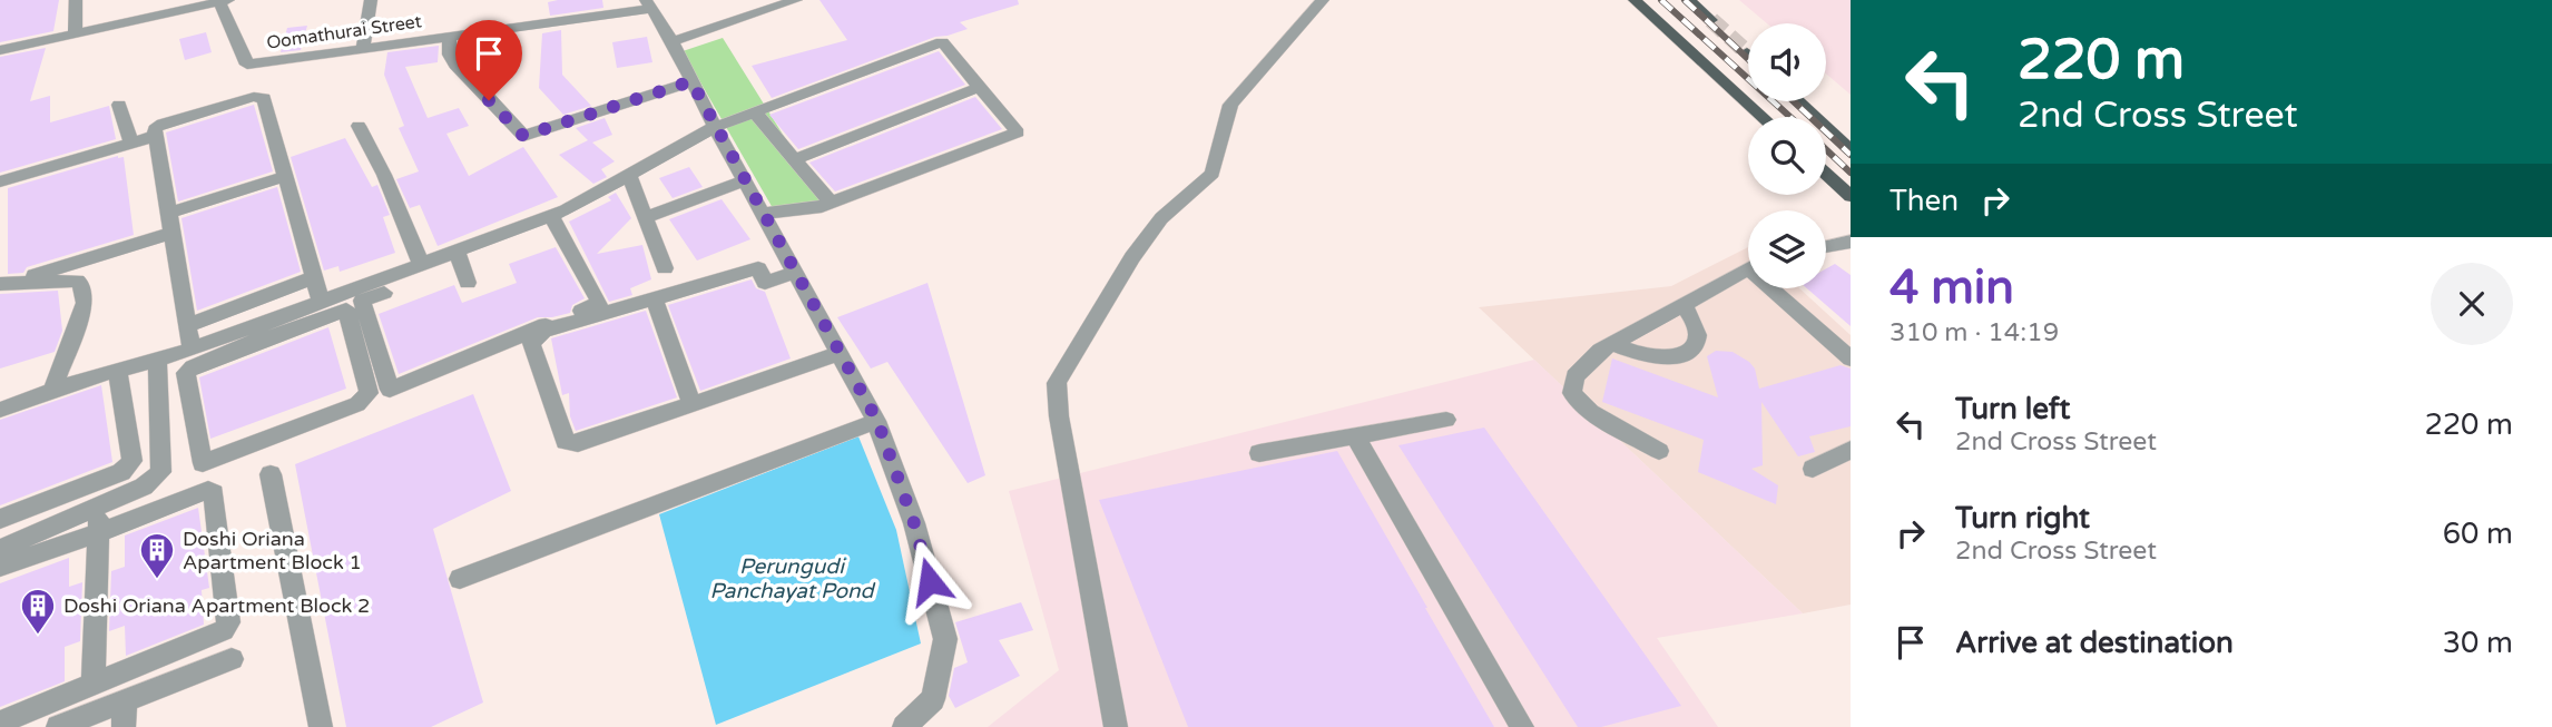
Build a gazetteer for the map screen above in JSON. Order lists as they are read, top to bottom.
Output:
{
  "streets": {
    "street": ["Oomathurai Street"]
  },
  "water": ["Perungudi Panchayat Pond"],
  "places": {
    "building": ["Doshi Oriana Apartment Block 1", "Doshi Oriana Apartment Block 2"]
  },
  "page": {
    "turn": ["220 m", "2nd Cross Street"],
    "then": "Then",
    "heading": ["4 min", "310 m · 14:19"],
    "list": [
      {
        "name": "Turn left",
        "note": "2nd Cross Street",
        "value": "220 m"
      },
      {
        "name": "Turn right",
        "note": "2nd Cross Street",
        "value": "60 m"
      },
      {
        "name": "Arrive at destination",
        "value": "30 m"
      }
    ]
  }
}
